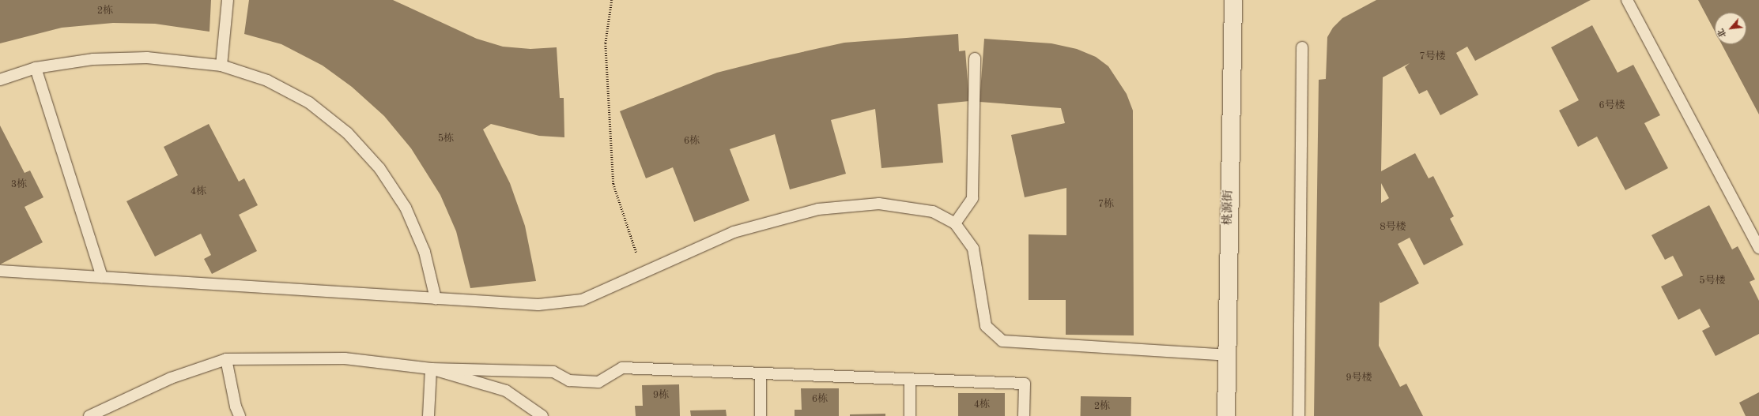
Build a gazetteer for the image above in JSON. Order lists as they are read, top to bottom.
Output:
{
  "streets": {
    "main road": ["桃源街"]
  },
  "house_numbers": [
    "2栋",
    "7号楼",
    "6号楼",
    "5栋",
    "6栋",
    "3栋",
    "4栋",
    "7栋",
    "8号楼",
    "5号楼",
    "9号楼",
    "9栋",
    "6栋",
    "4栋",
    "2栋"
  ],
  "north": "bottom left"
}
